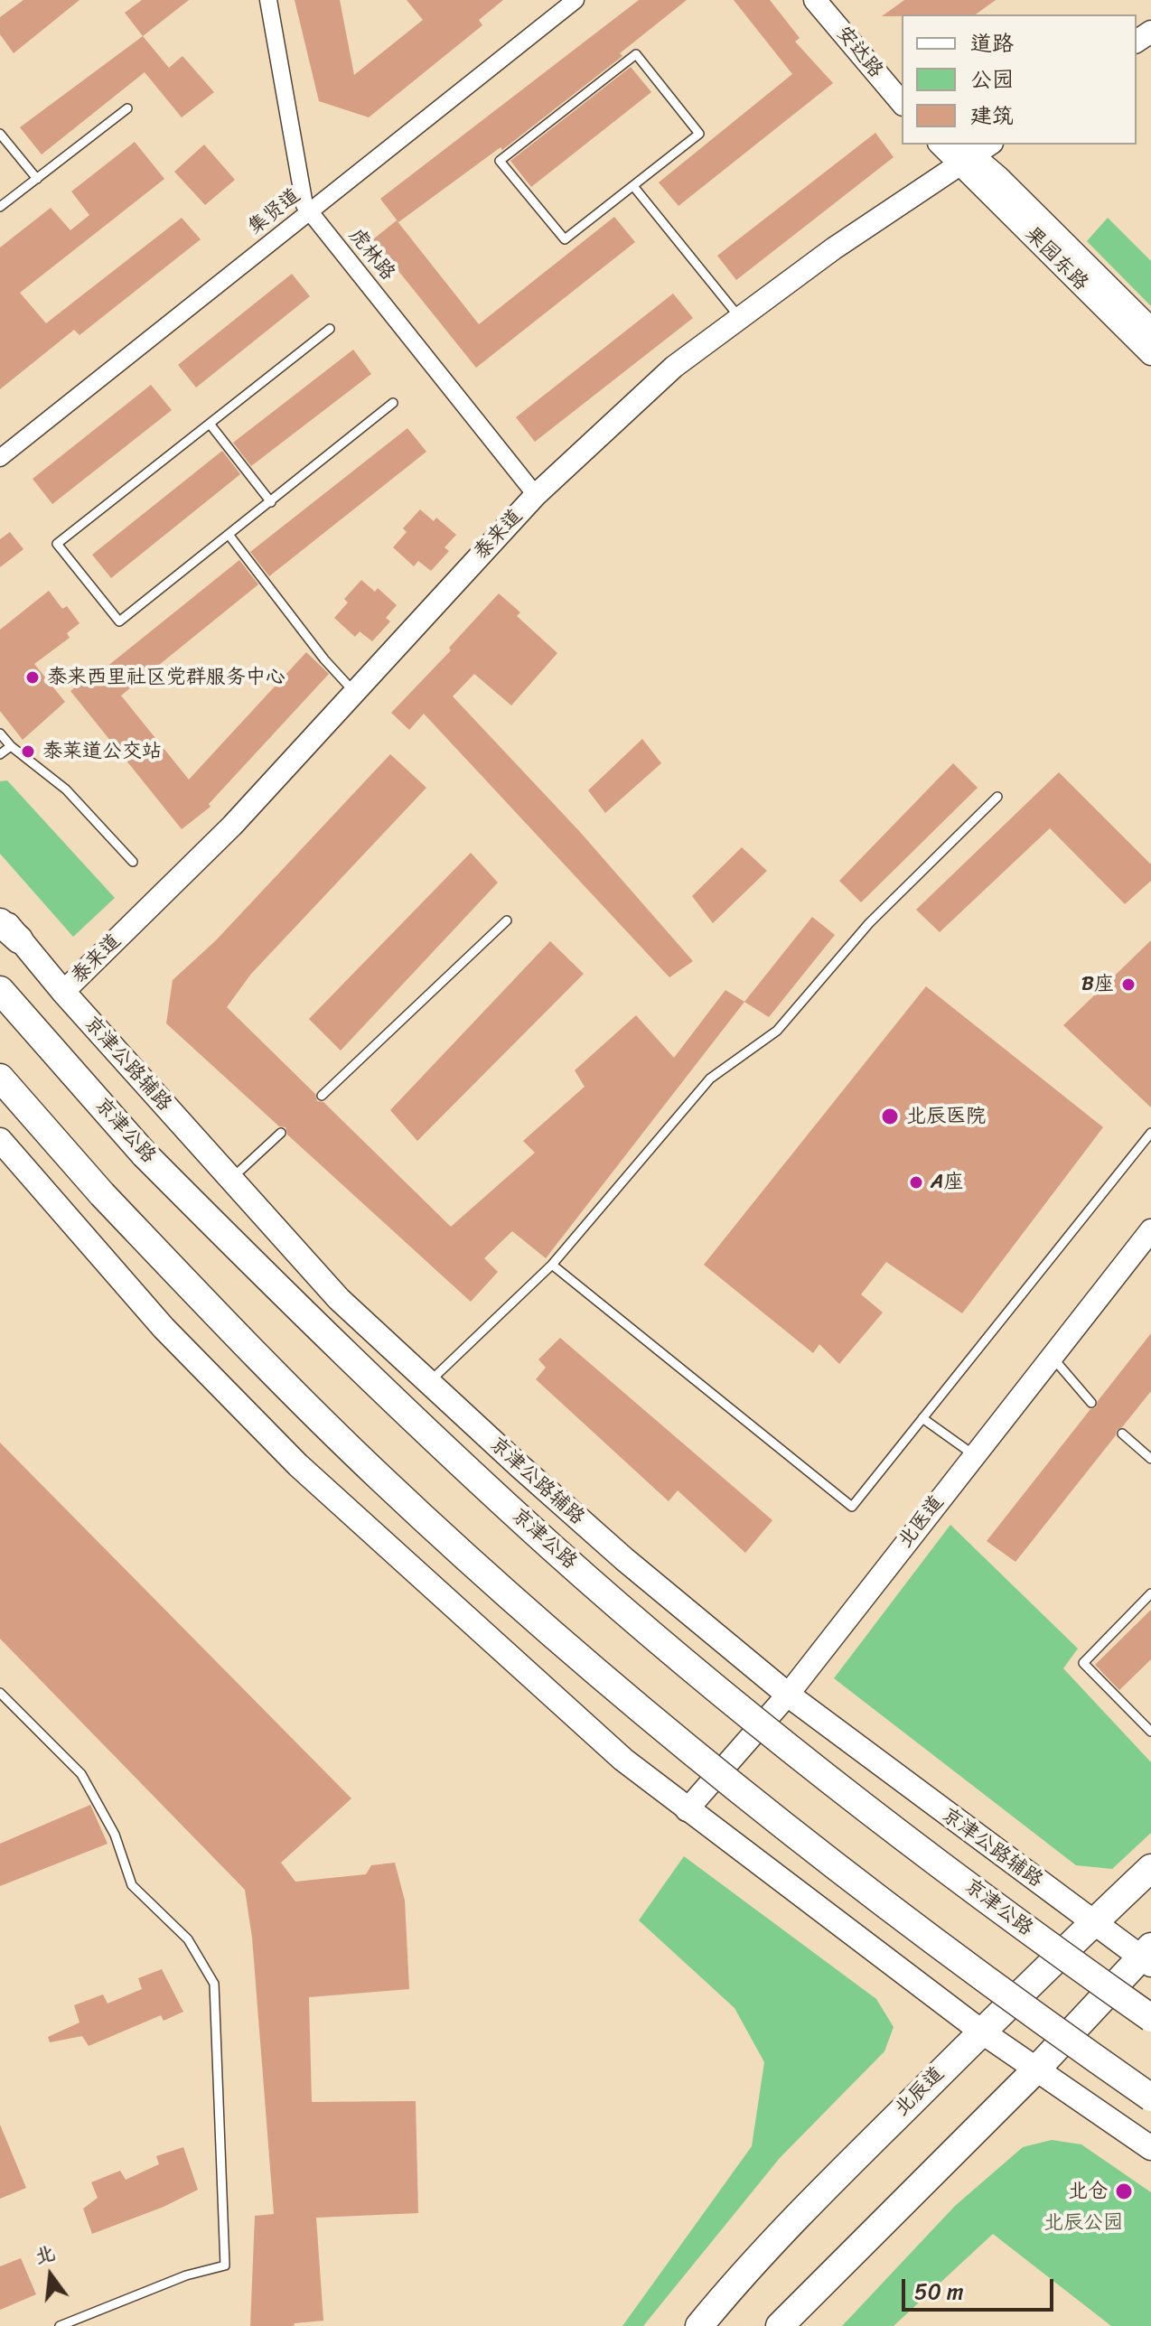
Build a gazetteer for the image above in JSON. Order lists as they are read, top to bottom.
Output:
{
  "streets": {
    "main road": ["京津公路辅路", "京津公路", "北辰道"],
    "street": [
      "安达路",
      "集贤道",
      "虎林路",
      "果园东路",
      "泰来道",
      "北医道"
    ]
  },
  "crossings": [
    ["集贤道", "虎林路"],
    ["虎林路", "泰来道"],
    ["果园东路", "泰来道"],
    ["泰来道", "京津公路辅路"],
    ["京津公路辅路", "北医道"],
    ["京津公路辅路", "北辰道"]
  ],
  "parks": ["北辰公园"],
  "places": [
    "泰来西里社区党群服务中心",
    "泰莱道公交站",
    "B座",
    "北辰医院",
    "A座",
    "北仓"
  ],
  "legend": ["道路", "公园", "建筑"],
  "scale_bar": "50 m",
  "north": "top"
}
